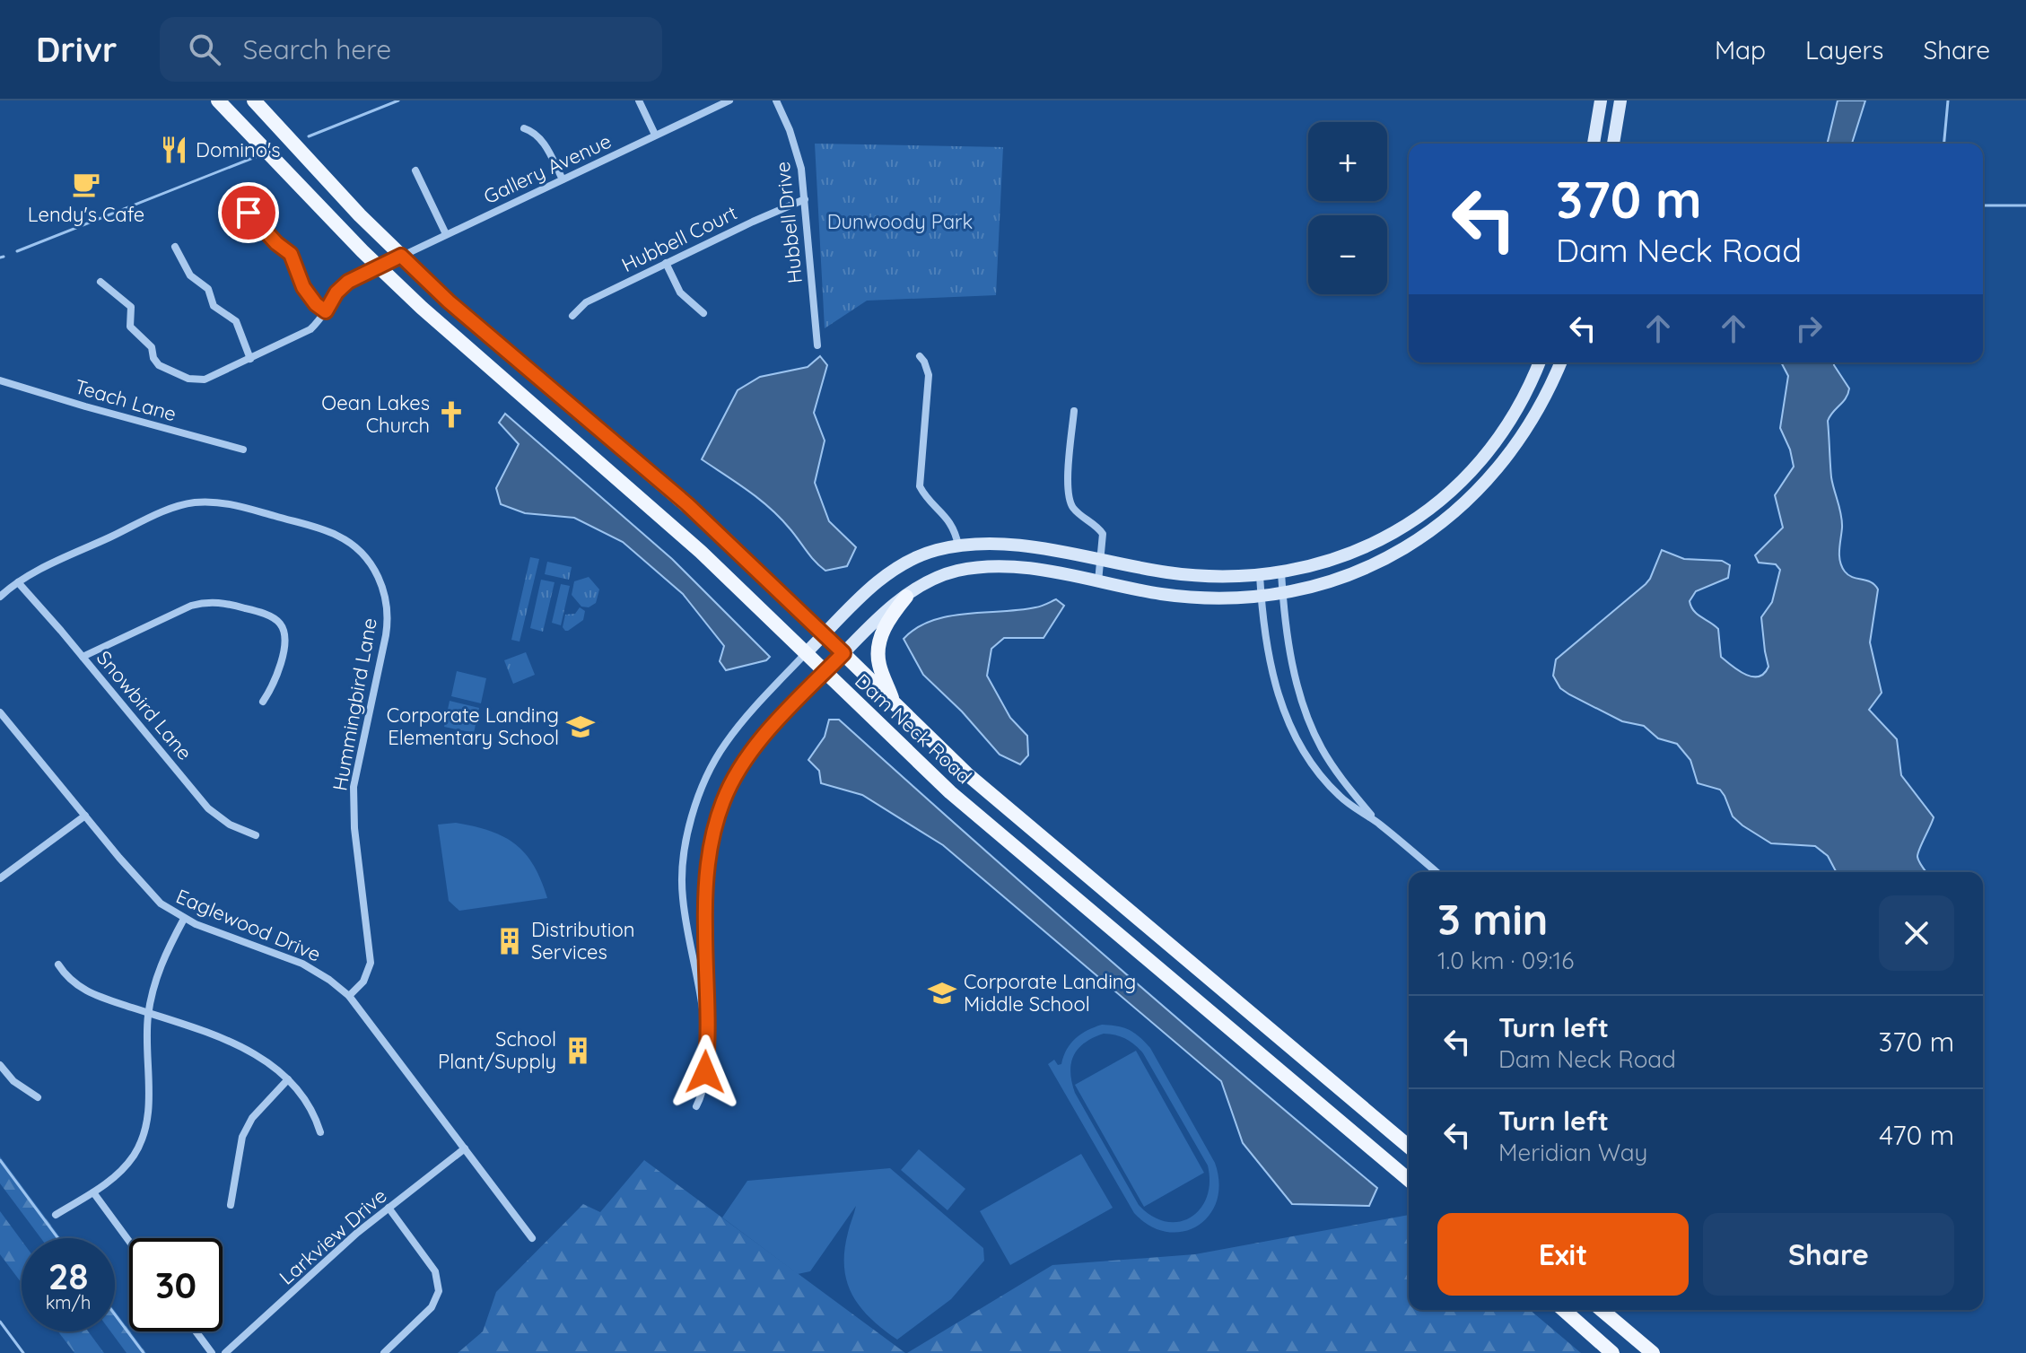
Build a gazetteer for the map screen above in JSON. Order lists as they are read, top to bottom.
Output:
{
  "streets": {
    "main road": ["Dam Neck Road"],
    "street": [
      "Gallery Avenue",
      "Hubbell Drive",
      "Hubbell Court",
      "Teach Lane",
      "Hummingbird Lane",
      "Snowbird Lane",
      "Eaglewood Drive",
      "Larkview Drive"
    ]
  },
  "crossings": [
    ["Gallery Avenue", "Dam Neck Road"],
    ["Hubbell Drive", "Hubbell Court"],
    ["Hummingbird Lane", "Snowbird Lane"],
    ["Hummingbird Lane", "Eaglewood Drive"],
    ["Eaglewood Drive", "Larkview Drive"]
  ],
  "parks": ["Dunwoody Park"],
  "places": {
    "restaurant": ["Domino's"],
    "cafe": ["Lendy's Cafe"],
    "church": ["Oean Lakes Church"],
    "school or university": ["Corporate Landing Elementary School", "Corporate Landing Middle School"],
    "building": ["Distribution Services", "School Plant/Supply"]
  },
  "page": {
    "header": "Drivr",
    "search": "Search here",
    "nav": ["Map", "Layers", "Share"],
    "map_buttons": ["+", "−"],
    "turn": ["370 m", "Dam Neck Road"],
    "heading": ["3 min", "1.0 km · 09:16"],
    "list": [
      {
        "name": "Turn left",
        "note": "Dam Neck Road",
        "value": "370 m"
      },
      {
        "name": "Turn left",
        "note": "Meridian Way",
        "value": "470 m"
      }
    ],
    "buttons": ["Exit", "Share"],
    "speed": "28 km/h",
    "limit": "30"
  }
}
